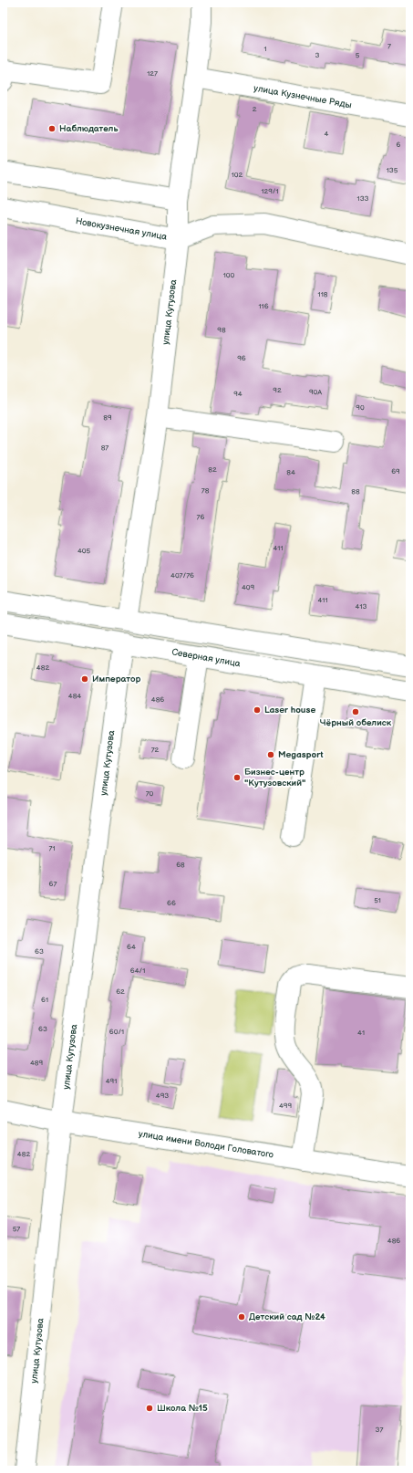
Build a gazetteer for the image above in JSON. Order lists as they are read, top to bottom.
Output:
{
  "streets": {
    "street": [
      "улица Кузнечные Ряды",
      "Новокузнечная улица",
      "улица Кутузова",
      "Северная улица",
      "улица имени Володи Головатого"
    ]
  },
  "crossings": [
    ["улица Кузнечные Ряды", "улица Кутузова"],
    ["Новокузнечная улица", "улица Кутузова"],
    ["улица Кутузова", "Северная улица"],
    ["улица Кутузова", "улица имени Володи Головатого"]
  ],
  "places": [
    "Наблюдатель",
    "Император",
    "Laser house",
    "Чёрный обелиск",
    "Megasport",
    "Бизнес-центр \"Кутузовский\"",
    "Детский сад №24",
    "Школа №15"
  ],
  "house_numbers": [
    "7",
    "1",
    "3",
    "5",
    "127",
    "2",
    "4",
    "6",
    "135",
    "102",
    "129/1",
    "133",
    "100",
    "118",
    "116",
    "98",
    "96",
    "92",
    "90А",
    "94",
    "90",
    "89",
    "87",
    "82",
    "69",
    "84",
    "78",
    "88",
    "76",
    "411",
    "405",
    "407/76",
    "409",
    "411",
    "413",
    "482",
    "484",
    "486",
    "72",
    "70",
    "71",
    "68",
    "67",
    "51",
    "66",
    "64",
    "63",
    "64/1",
    "62",
    "61",
    "63",
    "60/1",
    "41",
    "489",
    "491",
    "493",
    "499",
    "482",
    "57",
    "486",
    "37"
  ]
}
